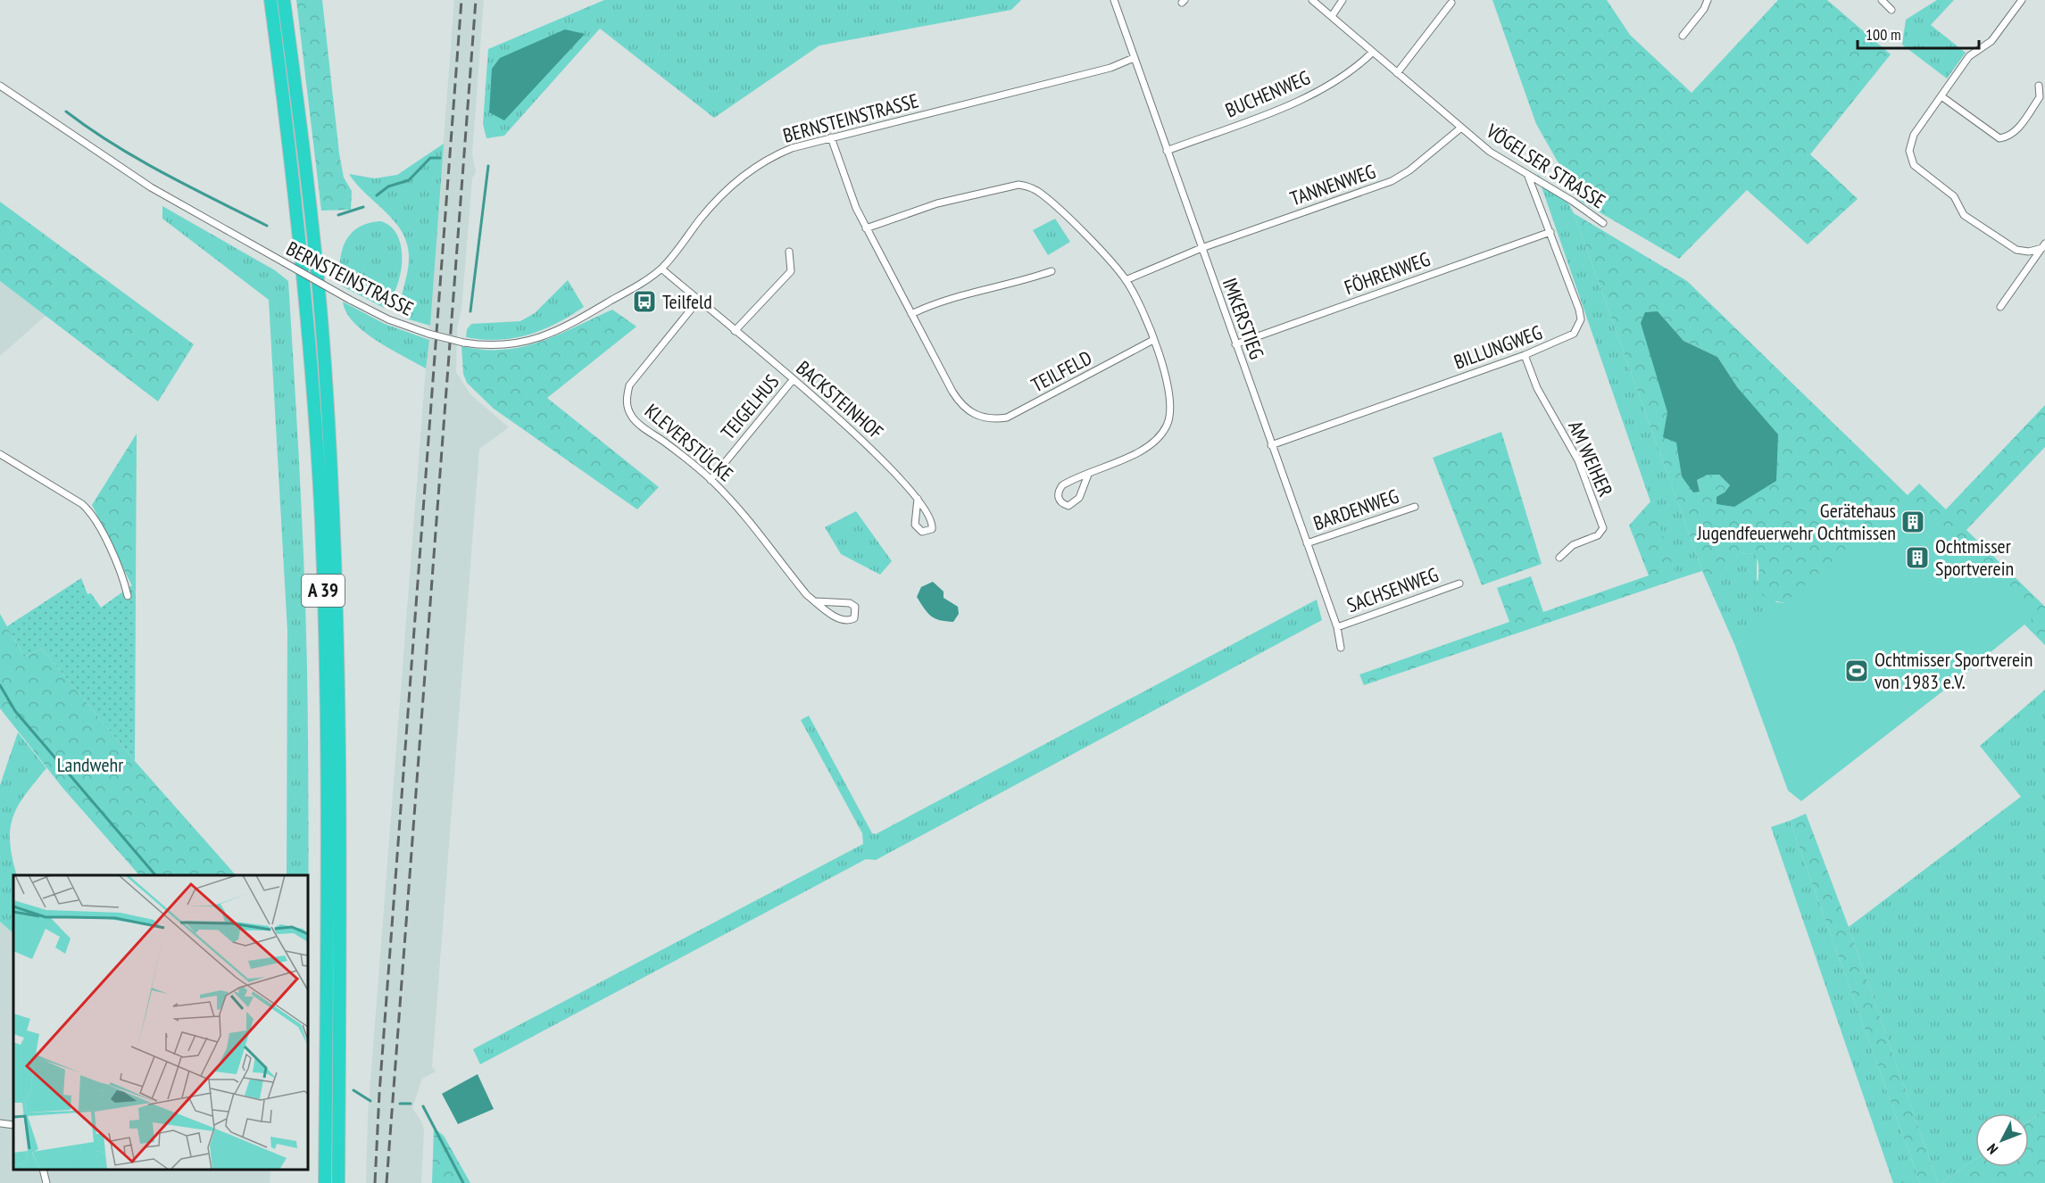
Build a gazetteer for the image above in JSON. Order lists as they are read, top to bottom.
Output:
{
  "streets": {
    "highway": ["A 39"],
    "street": [
      "BUCHENWEG",
      "BERNSTEINSTRASSE",
      "VÖGELSER STRASSE",
      "TANNENWEG",
      "FÖHRENWEG",
      "IMKERSTIEG",
      "BILLUNGWEG",
      "TEILFELD",
      "BACKSTEINHOF",
      "TEIGELHUS",
      "KLEVERSTÜCKE",
      "AM WEIHER",
      "BARDENWEG",
      "SACHSENWEG"
    ]
  },
  "crossings": [
    ["BUCHENWEG", "VÖGELSER STRASSE"],
    ["BUCHENWEG", "IMKERSTIEG"],
    ["BERNSTEINSTRASSE", "IMKERSTIEG"],
    ["BERNSTEINSTRASSE", "TEILFELD"],
    ["BERNSTEINSTRASSE", "BACKSTEINHOF"],
    ["VÖGELSER STRASSE", "TANNENWEG"],
    ["VÖGELSER STRASSE", "BILLUNGWEG"],
    ["TANNENWEG", "IMKERSTIEG"],
    ["FÖHRENWEG", "IMKERSTIEG"],
    ["FÖHRENWEG", "BILLUNGWEG"],
    ["IMKERSTIEG", "BILLUNGWEG"],
    ["IMKERSTIEG", "BARDENWEG"],
    ["IMKERSTIEG", "SACHSENWEG"],
    ["BILLUNGWEG", "AM WEIHER"],
    ["BACKSTEINHOF", "TEIGELHUS"],
    ["BACKSTEINHOF", "KLEVERSTÜCKE"],
    ["TEIGELHUS", "KLEVERSTÜCKE"]
  ],
  "parks": ["Landwehr"],
  "places": {
    "bus stop": ["Teilfeld"],
    "building": ["Gerätehaus Jugendfeuerwehr Ochtmissen", "Ochtmisser Sportverein"],
    "sports": ["Ochtmisser Sportverein von 1983 e.V."]
  },
  "scale_bar": "100 m",
  "north": "bottom left"
}
